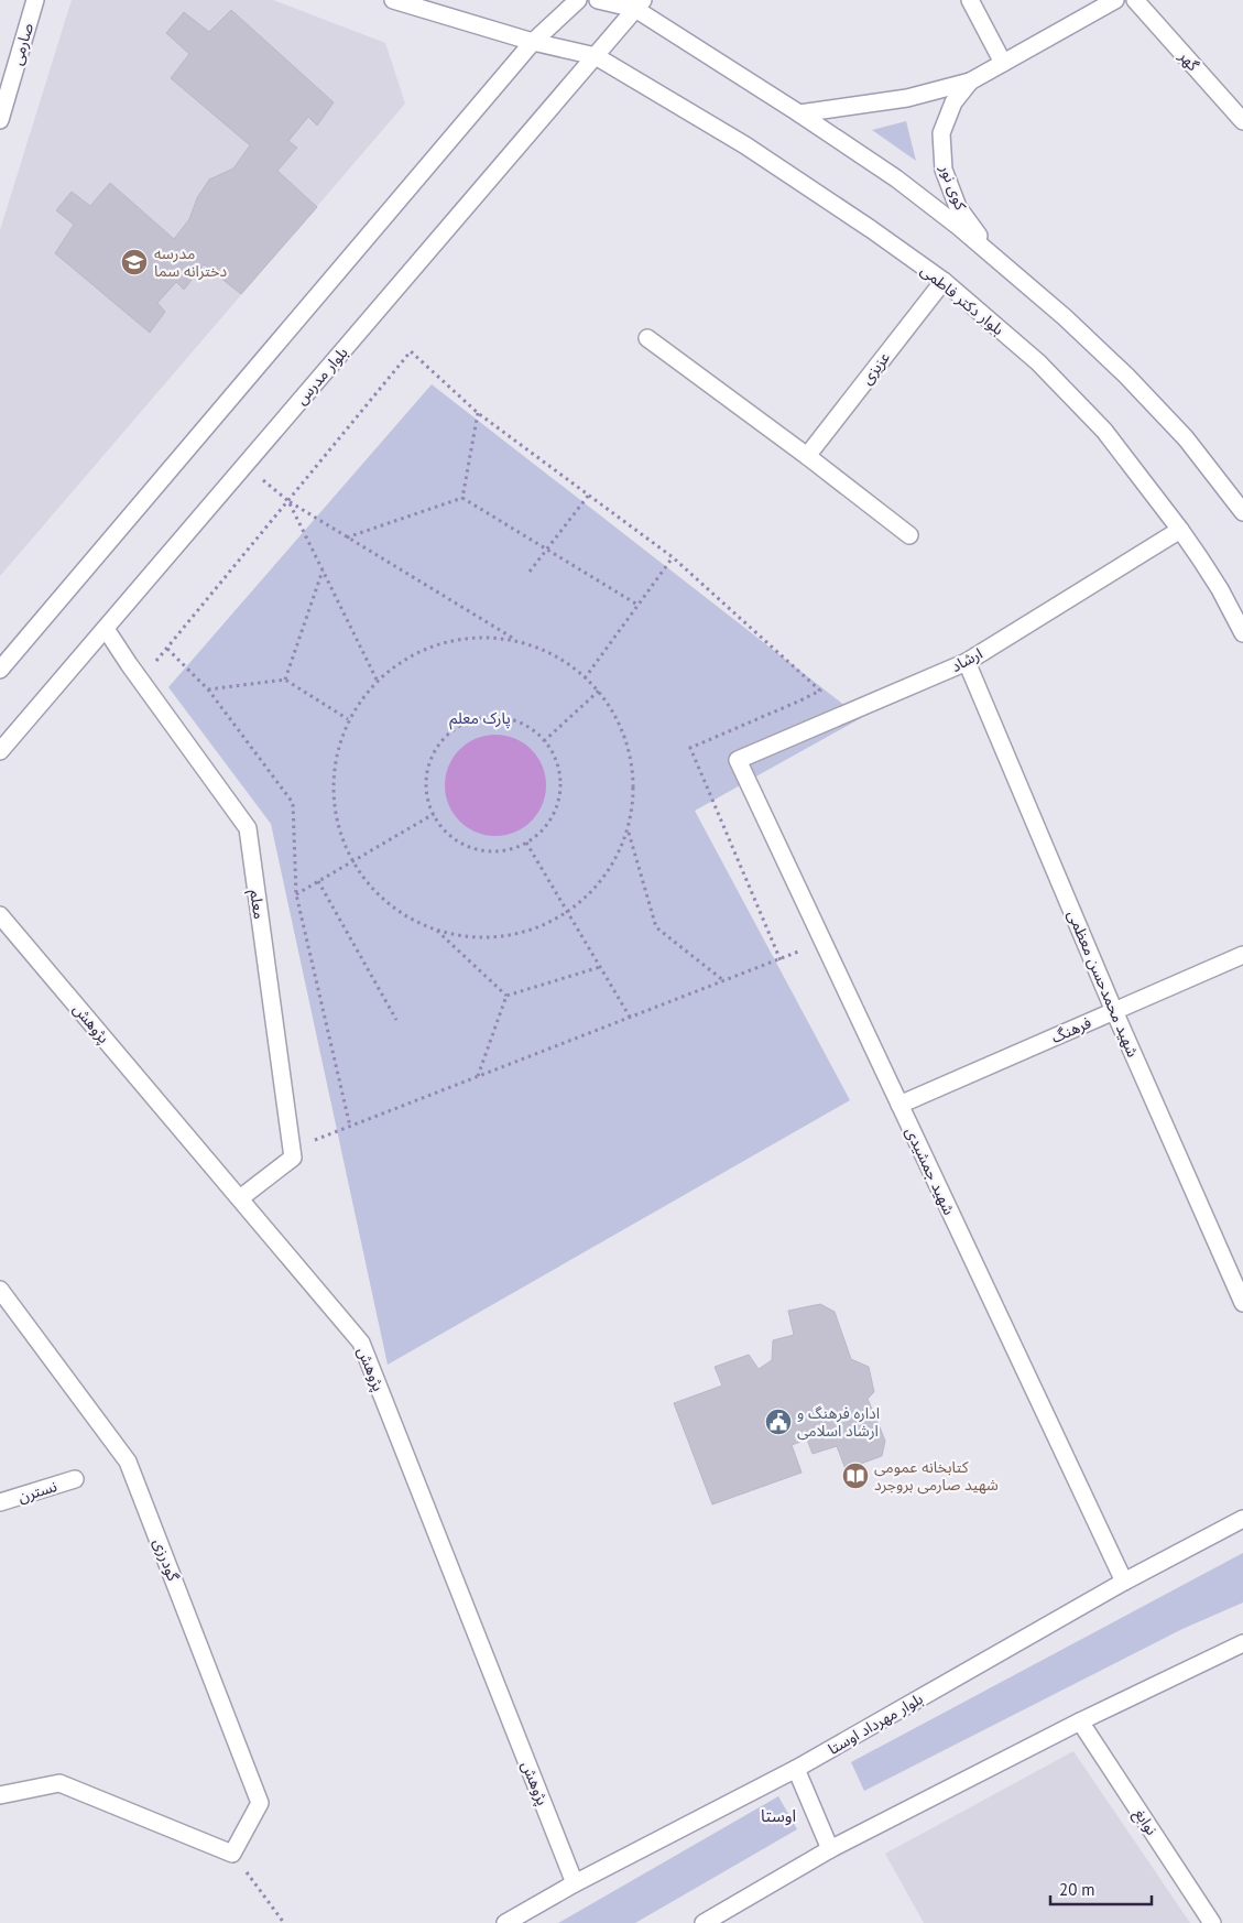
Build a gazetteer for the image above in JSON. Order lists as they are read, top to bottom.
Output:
{
  "streets": {
    "street": [
      "صارمی",
      "گهر",
      "کوی نور",
      "بلوار دکتر فاطمی",
      "عزیزی",
      "بلوار مدرس",
      "ارشاد",
      "معلم",
      "شهید محمدحسن معظمی",
      "پژوهش",
      "فرهنگ",
      "شهید جمشیدی",
      "نسترن",
      "گودرزی",
      "بلوار مهرداد اوستا",
      "نوابغ"
    ]
  },
  "crossings": [
    ["بلوار دکتر فاطمی", "عزیزی"],
    ["بلوار دکتر فاطمی", "بلوار مدرس"],
    ["بلوار دکتر فاطمی", "ارشاد"],
    ["بلوار مدرس", "معلم"],
    ["ارشاد", "شهید محمدحسن معظمی"],
    ["ارشاد", "شهید جمشیدی"],
    ["شهید محمدحسن معظمی", "فرهنگ"],
    ["پژوهش", "بلوار مهرداد اوستا"],
    ["فرهنگ", "شهید جمشیدی"],
    ["شهید جمشیدی", "بلوار مهرداد اوستا"]
  ],
  "districts": ["اوستا"],
  "parks": ["پارک معلم"],
  "places": {
    "school or university": ["مدرسه دخترانه سما"],
    "public building": ["اداره فرهنگ و ارشاد اسلامی"],
    "library": ["کتابخانه عمومی شهید صارمی بروجرد"]
  },
  "scale_bar": "20 m"
}
